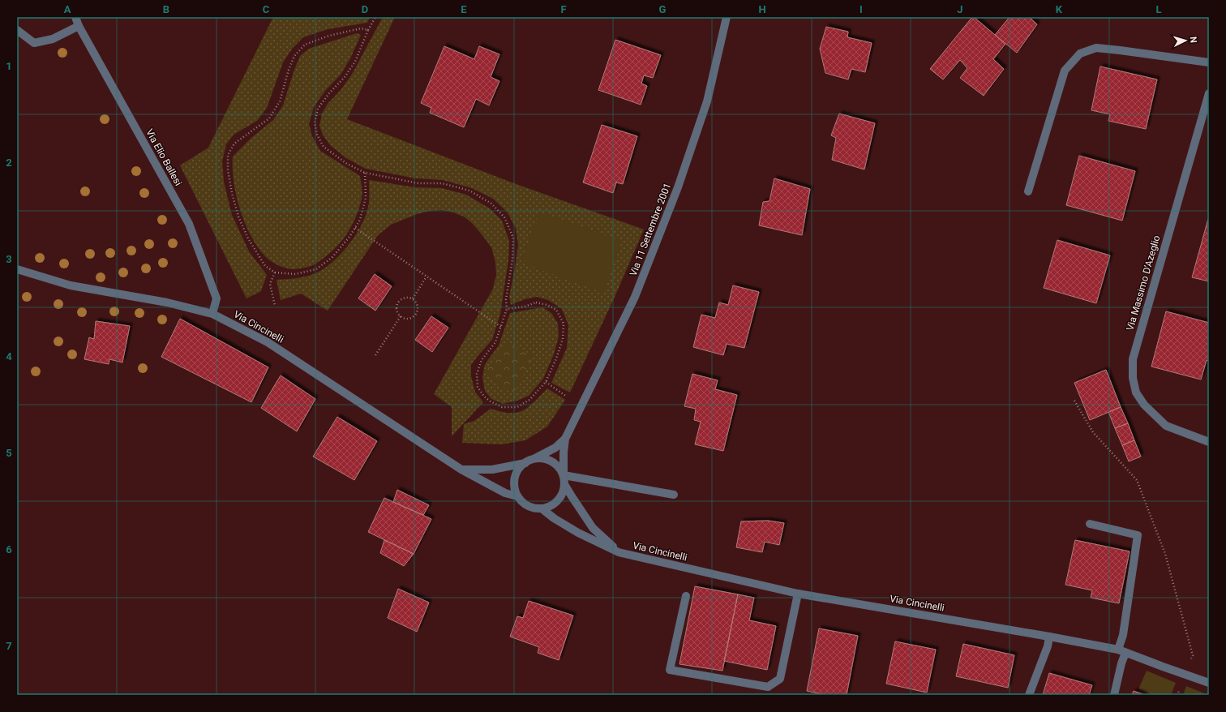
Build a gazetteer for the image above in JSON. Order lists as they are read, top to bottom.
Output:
{
  "streets": {
    "street": [
      "Via Elio Ballesi",
      "Via 11 Settembre 2001",
      "Via Massimo D'Azeglio",
      "Via Cincinelli"
    ]
  },
  "crossings": [
    ["Via Elio Ballesi", "Via Cincinelli"],
    ["Via 11 Settembre 2001", "Via Cincinelli"]
  ],
  "north": "right",
  "grid": {
    "columns": [
      "A",
      "B",
      "C",
      "D",
      "E",
      "F",
      "G",
      "H",
      "I",
      "J",
      "K",
      "L"
    ],
    "rows": [
      "1",
      "2",
      "3",
      "4",
      "5",
      "6",
      "7"
    ]
  }
}
